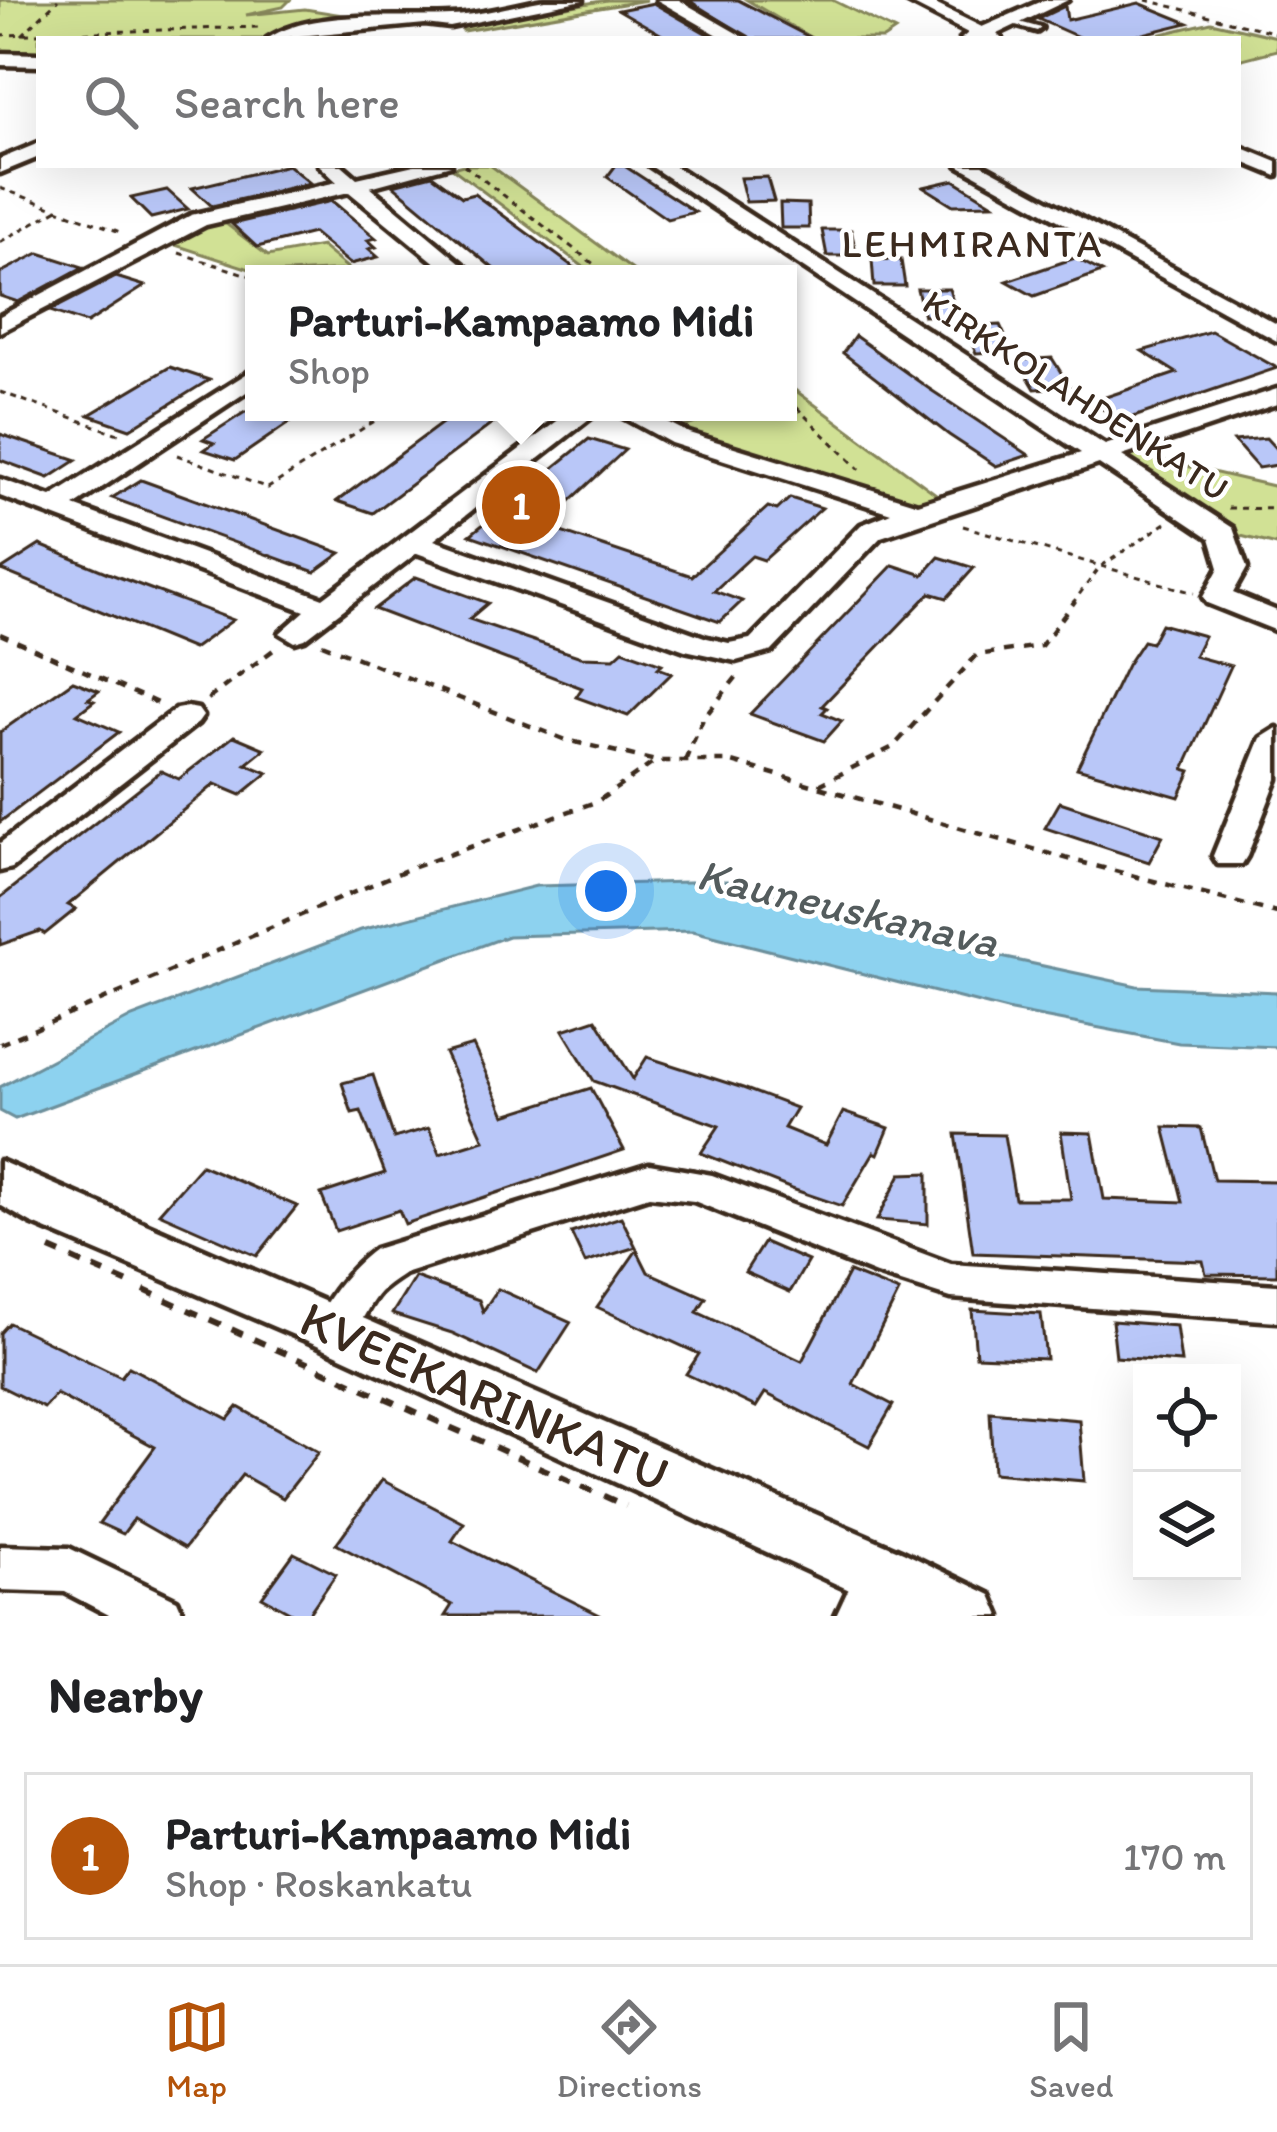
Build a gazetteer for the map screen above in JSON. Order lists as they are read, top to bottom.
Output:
{
  "streets": {
    "street": ["KIRKKOLAHDENKATU", "KVEEKARINKATU"]
  },
  "districts": ["LEHMIRANTA"],
  "water": ["Kauneuskanava"],
  "page": {
    "search": "Search here",
    "popup": ["Parturi-Kampaamo Midi", "Shop"],
    "pins": "1",
    "heading": "Nearby",
    "list": [
      {
        "mark": "1",
        "name": "Parturi-Kampaamo Midi",
        "note": "Shop · Roskankatu",
        "value": "170 m"
      }
    ],
    "nav": ["Map", "Directions", "Saved"]
  }
}
